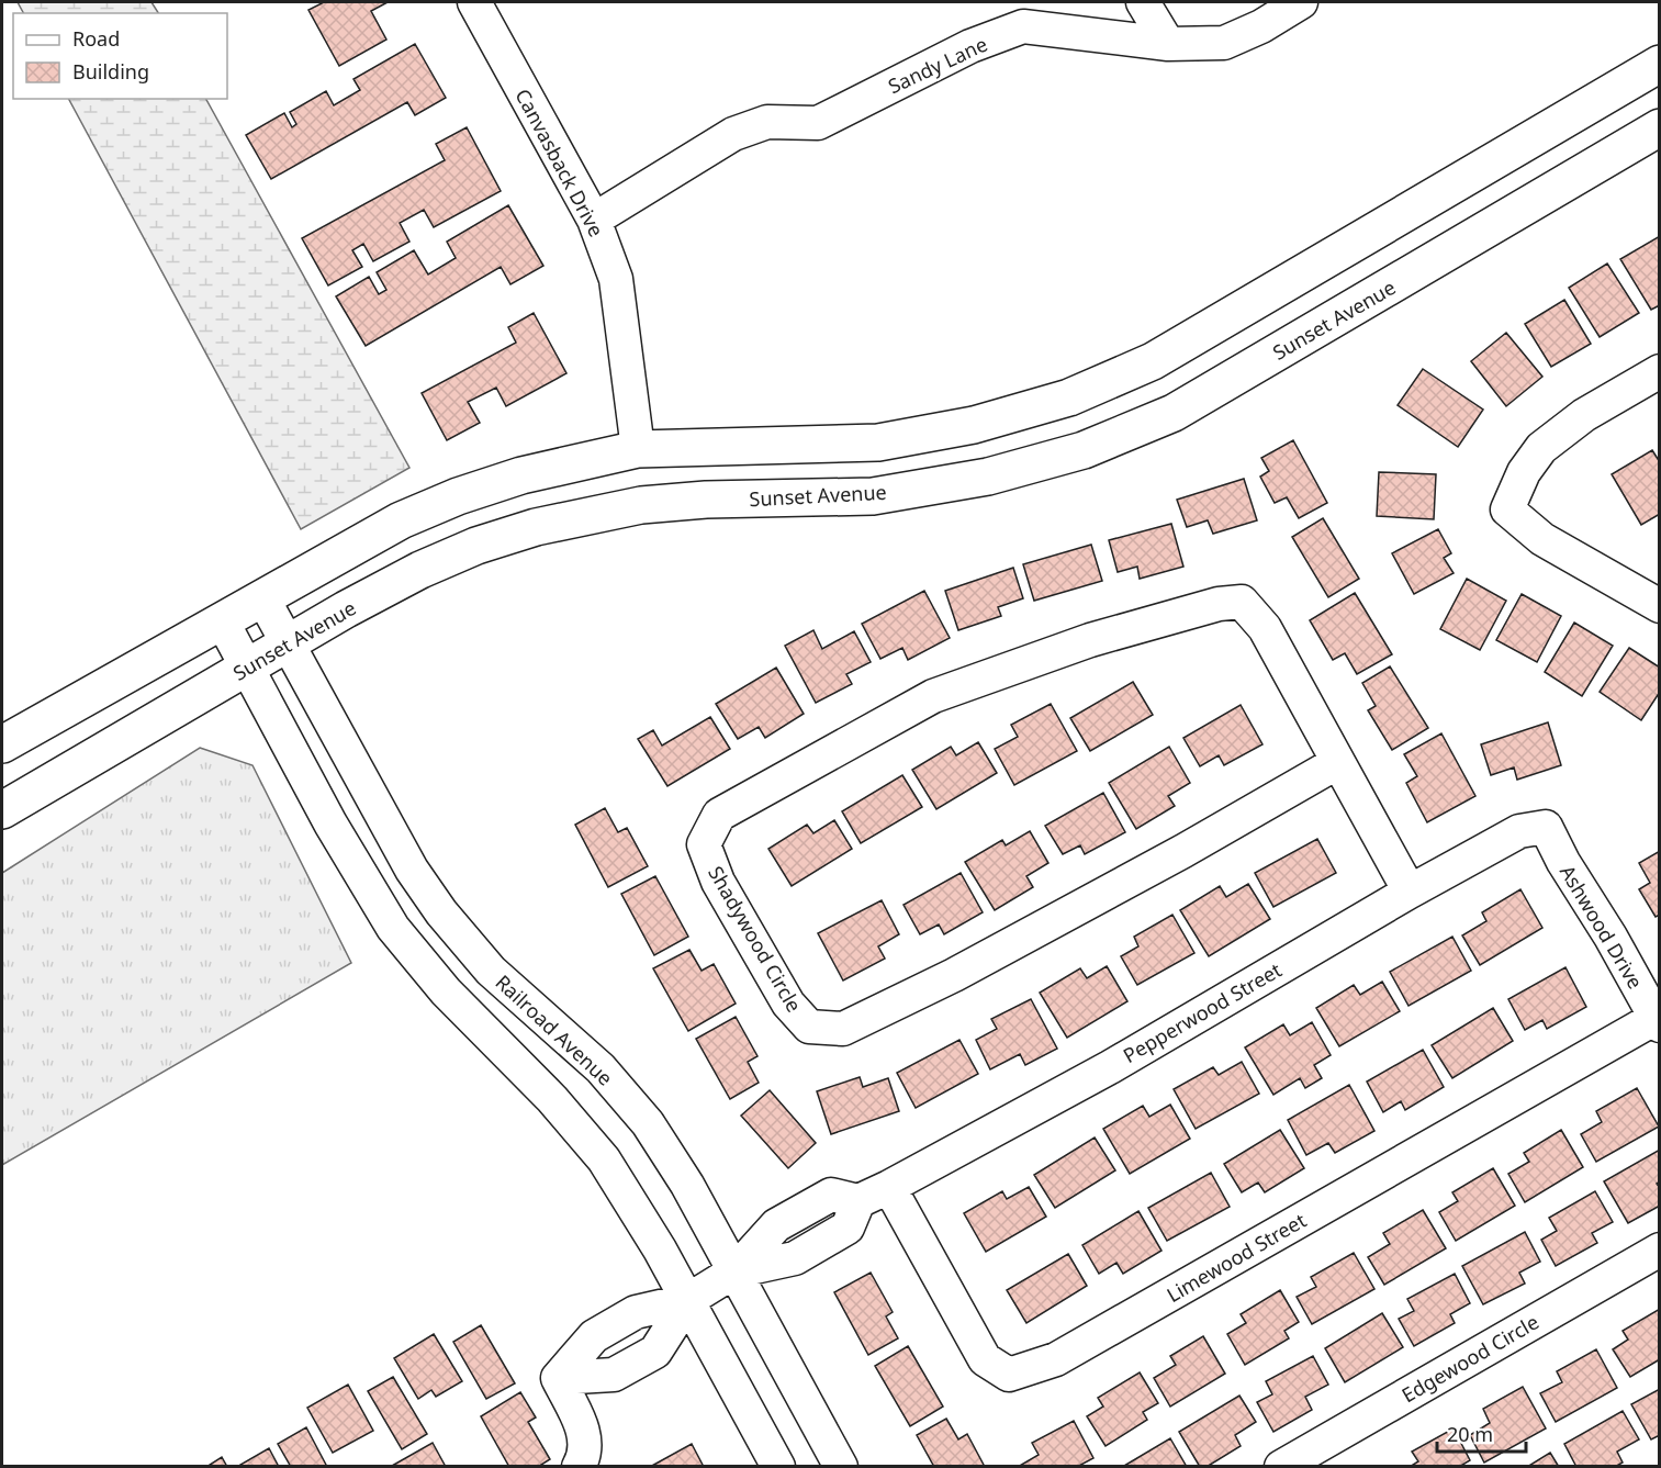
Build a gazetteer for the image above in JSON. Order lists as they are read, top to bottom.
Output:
{
  "streets": {
    "main road": ["Sunset Avenue"],
    "street": [
      "Sandy Lane",
      "Canvasback Drive",
      "Ashwood Drive",
      "Shadywood Circle",
      "Pepperwood Street",
      "Railroad Avenue",
      "Limewood Street",
      "Edgewood Circle"
    ]
  },
  "crossings": [
    ["Sandy Lane", "Canvasback Drive"],
    ["Sunset Avenue", "Railroad Avenue"],
    ["Ashwood Drive", "Pepperwood Street"],
    ["Ashwood Drive", "Limewood Street"],
    ["Shadywood Circle", "Pepperwood Street"],
    ["Pepperwood Street", "Railroad Avenue"],
    ["Pepperwood Street", "Limewood Street"]
  ],
  "legend": ["Road", "Building"],
  "scale_bar": "20 m"
}
